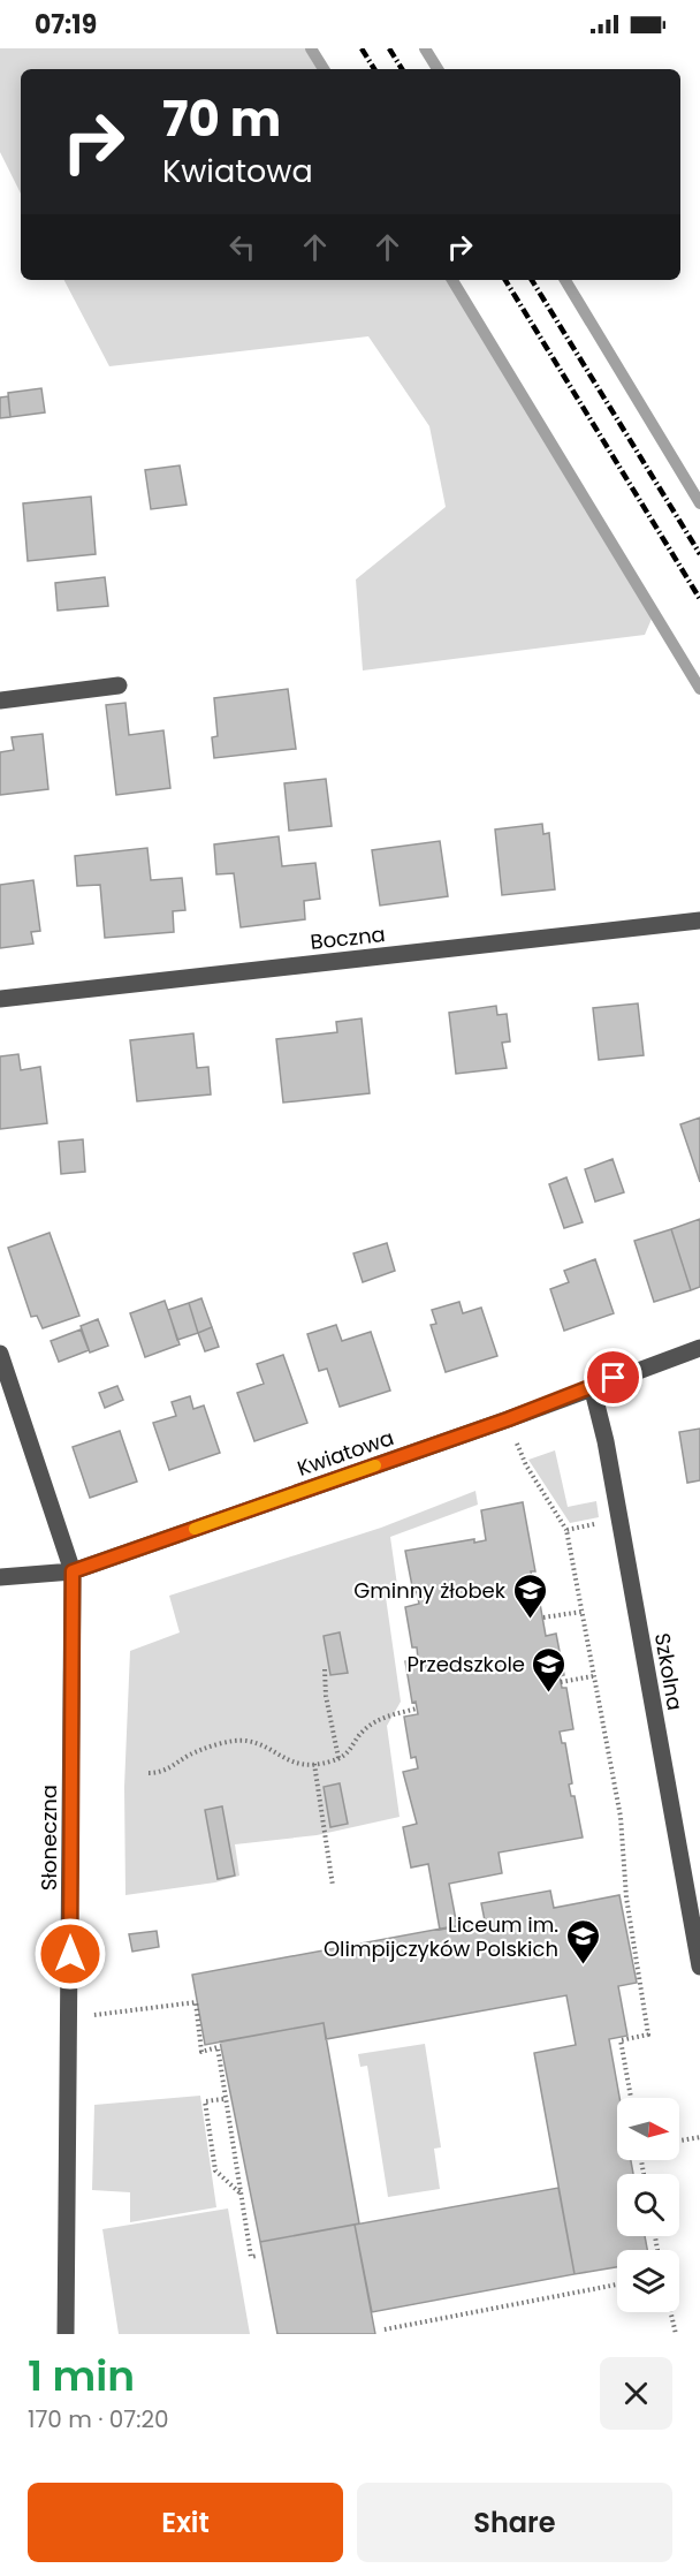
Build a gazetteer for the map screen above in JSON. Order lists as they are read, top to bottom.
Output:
{
  "streets": {
    "street": [
      "Boczna",
      "Kwiatowa",
      "Szkolna",
      "Słoneczna"
    ]
  },
  "crossings": [
    ["Kwiatowa", "Szkolna"],
    ["Kwiatowa", "Słoneczna"]
  ],
  "places": {
    "school or university": ["Gminny żłobek", "Przedszkole", "Liceum im. Olimpijczyków Polskich"]
  },
  "north": "right",
  "page": {
    "status": "07:19",
    "turn": ["70 m", "Kwiatowa"],
    "heading": ["1 min", "170 m · 07:20"],
    "buttons": ["Exit", "Share"]
  }
}
